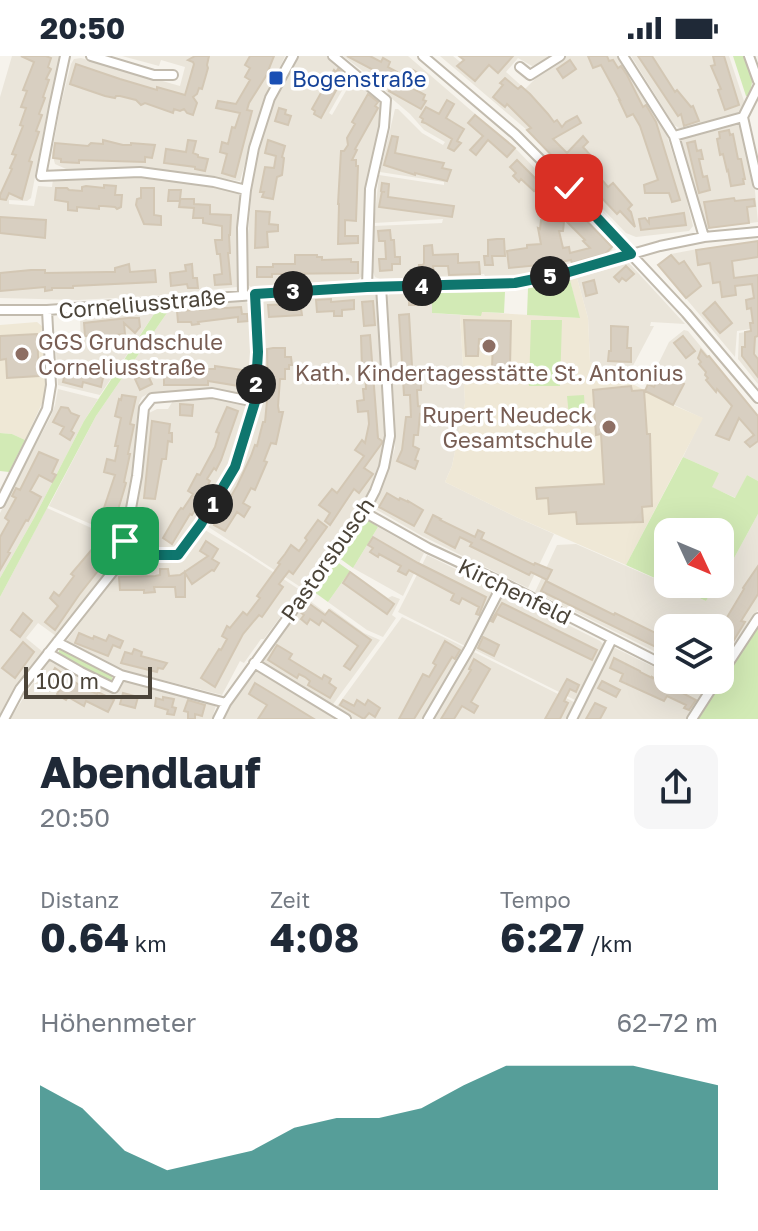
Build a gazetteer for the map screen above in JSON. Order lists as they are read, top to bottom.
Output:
{
  "streets": {
    "street": ["Corneliusstraße", "Pastorsbusch", "Kirchenfeld"]
  },
  "crossings": [
    ["Corneliusstraße", "Pastorsbusch"],
    ["Pastorsbusch", "Kirchenfeld"]
  ],
  "places": {
    "transit": ["Bogenstraße"],
    "other": ["Kath. Kindertagesstätte St. Antonius", "GGS Grundschule Corneliusstraße", "Rupert Neudeck Gesamtschule"]
  },
  "scale_bar": "100 m",
  "north": "bottom right",
  "page": {
    "status": "20:50",
    "pins": [
      "5",
      "4",
      "3",
      "2",
      "1"
    ],
    "scale": "100 m",
    "heading": ["Abendlauf", "20:50"],
    "stats": [
      ["Distanz", "0.64 km"],
      ["Zeit", "4:08"],
      ["Tempo", "6:27 /km"]
    ],
    "chart": ["Höhenmeter", "62–72 m"]
  }
}
